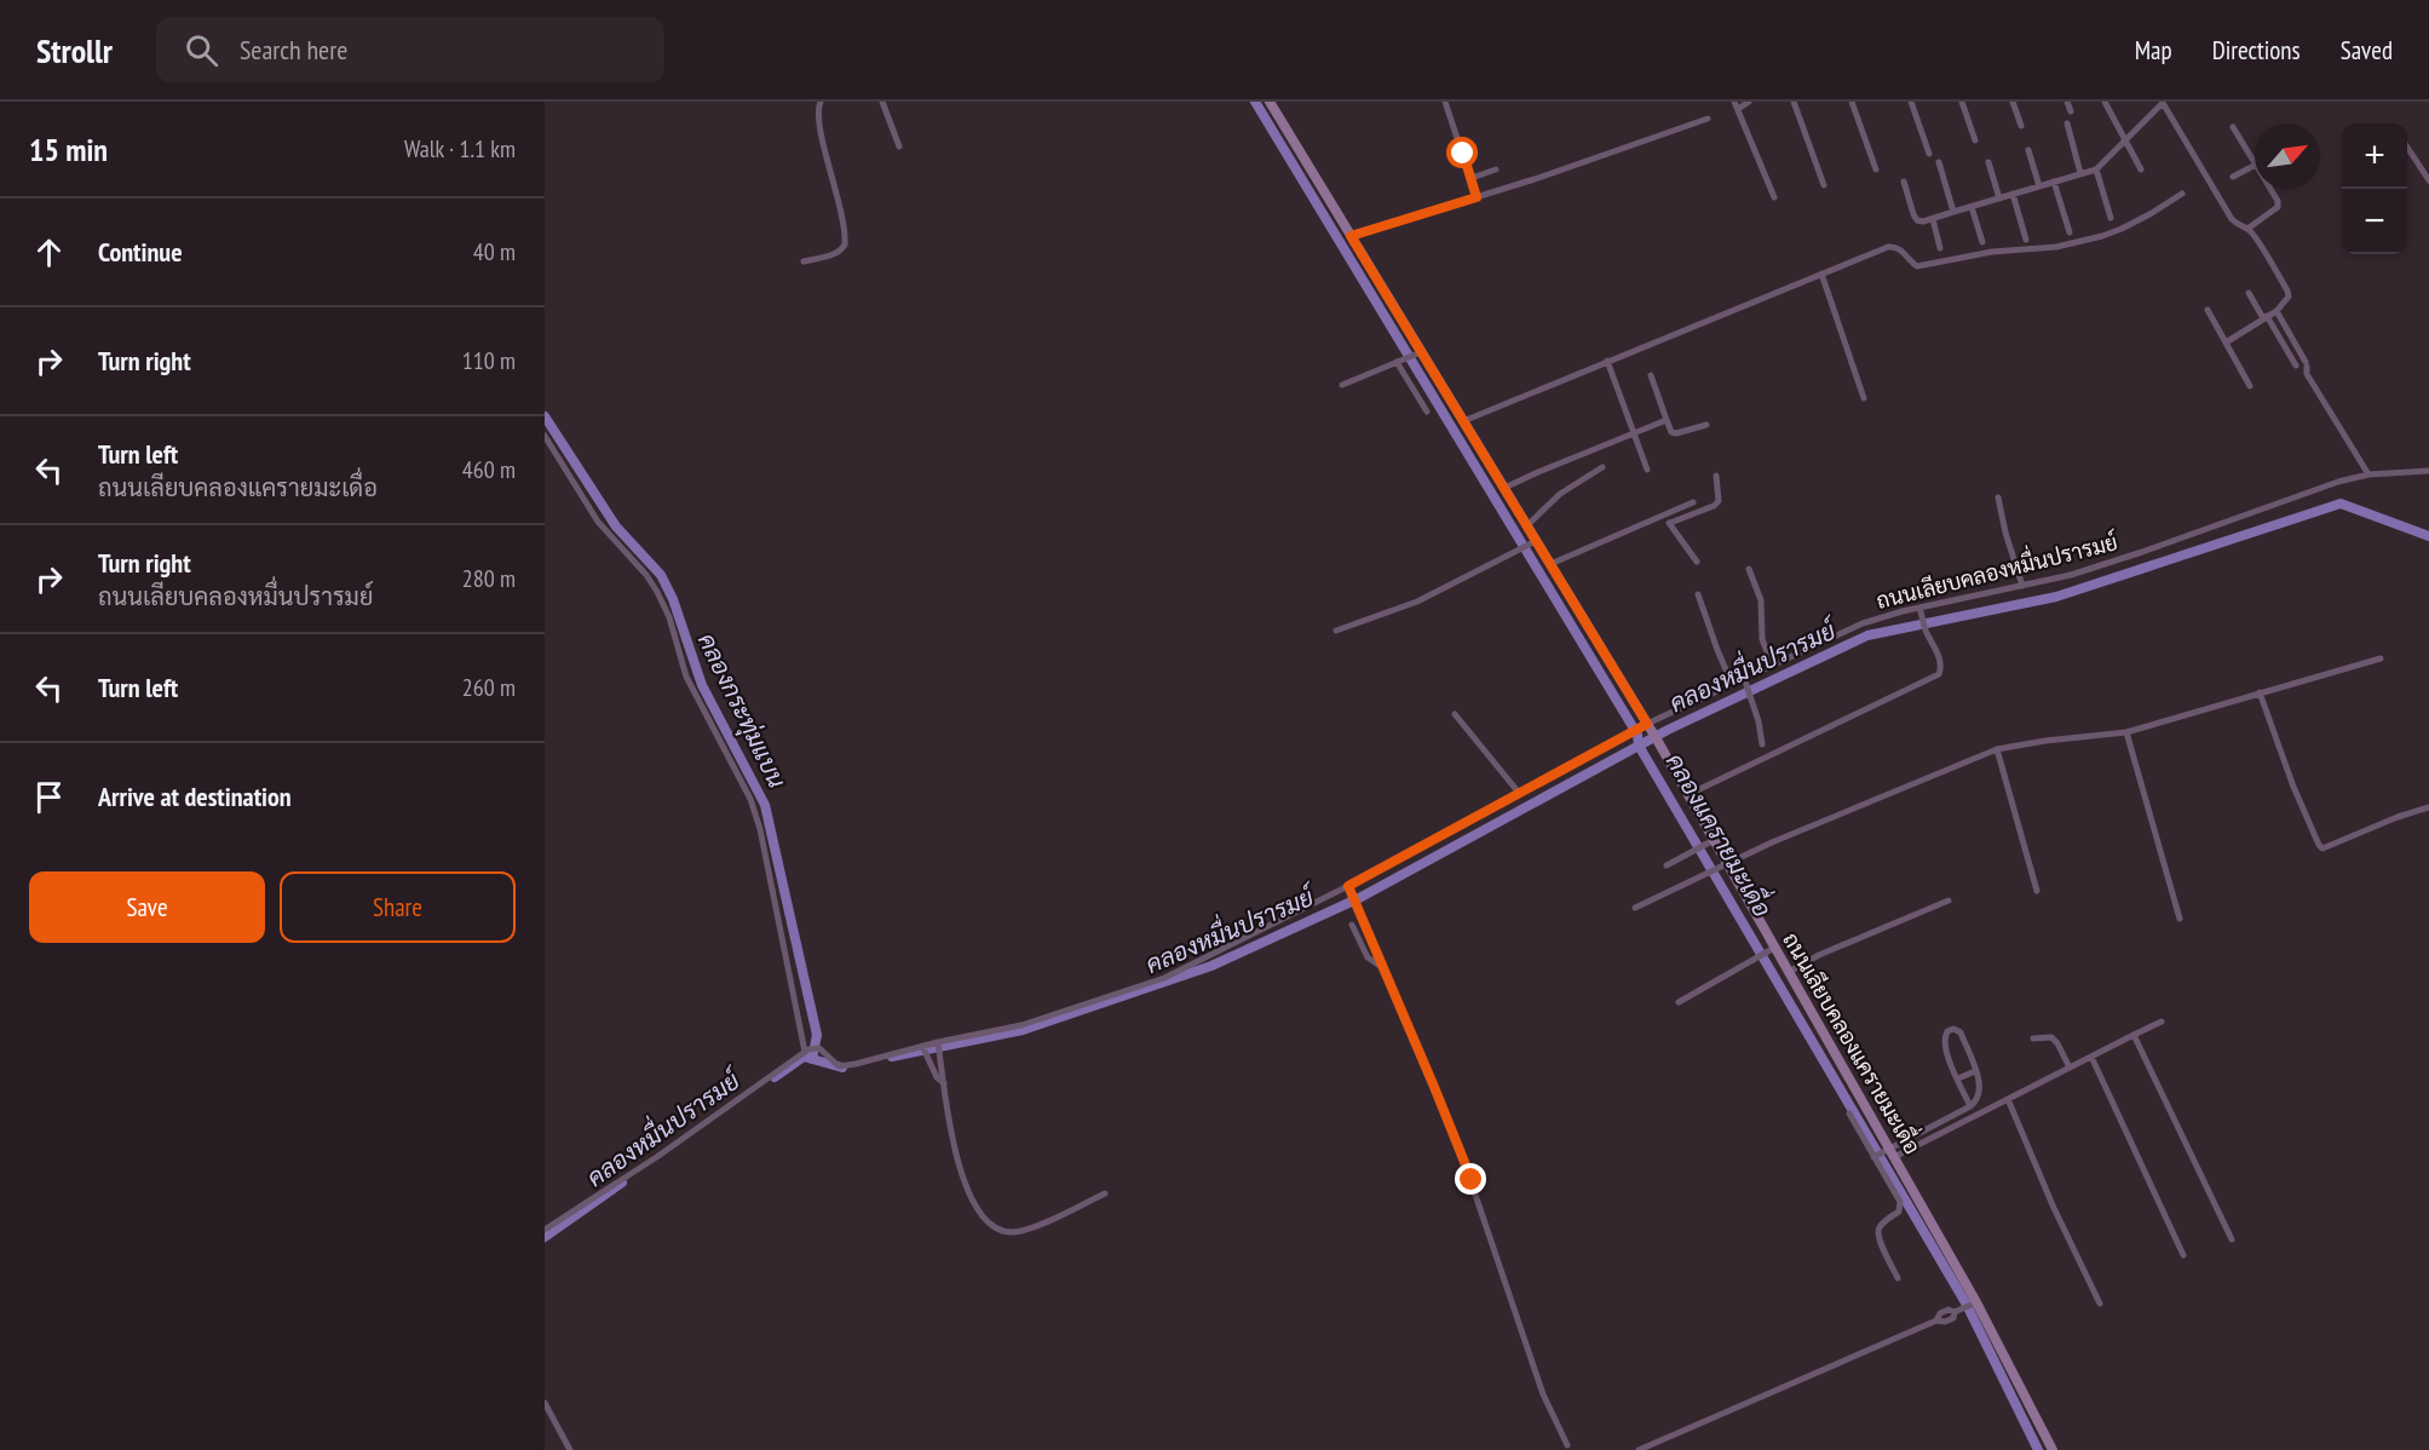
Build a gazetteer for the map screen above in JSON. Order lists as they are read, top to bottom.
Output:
{
  "streets": {
    "street": ["ถนนเลียบคลองหมื่นปรารมย์", "ถนนเลียบคลองแครายมะเดื่อ"]
  },
  "crossings": [
    ["ถนนเลียบคลองหมื่นปรารมย์", "ถนนเลียบคลองแครายมะเดื่อ"]
  ],
  "water": ["คลองหมื่นปรารมย์", "คลองกระทุ่มแบน", "คลองแครายมะเดื่อ"],
  "north": "top right",
  "page": {
    "header": "Strollr",
    "search": "Search here",
    "nav": ["Map", "Directions", "Saved"],
    "heading": ["15 min", "Walk · 1.1 km"],
    "map_buttons": ["+", "−"],
    "list": [
      ["Continue", "40 m"],
      ["Turn right", "110 m"],
      ["Turn left", "ถนนเลียบคลองแครายมะเดื่อ", "460 m"],
      ["Turn right", "ถนนเลียบคลองหมื่นปรารมย์", "280 m"],
      ["Turn left", "260 m"],
      "Arrive at destination"
    ],
    "buttons": ["Save", "Share"]
  }
}
